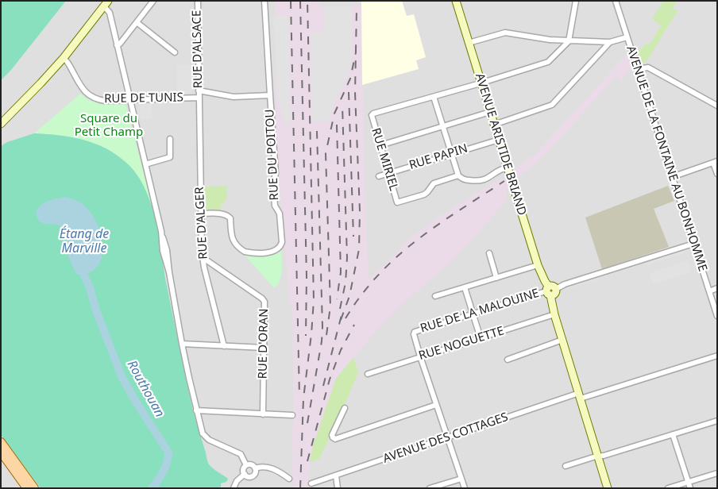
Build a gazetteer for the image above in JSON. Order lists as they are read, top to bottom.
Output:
{
  "streets": {
    "main road": ["AVENUE ARISTIDE BRIAND"],
    "street": [
      "RUE D'ALSACE",
      "RUE DE TUNIS",
      "RUE DU POITOU",
      "RUE PAPIN",
      "AVENUE DE LA FONTAINE AU BONHOMME",
      "RUE MIRIEL",
      "RUE D'ALGER",
      "RUE DE LA MALOUINE",
      "RUE D'ORAN",
      "RUE NOGUETTE",
      "AVENUE DES COTTAGES"
    ]
  },
  "crossings": [
    ["RUE D'ALSACE", "RUE DE TUNIS"],
    ["RUE D'ALSACE", "RUE D'ALGER"],
    ["RUE DE TUNIS", "RUE D'ALGER"],
    ["AVENUE ARISTIDE BRIAND", "RUE PAPIN"],
    ["AVENUE ARISTIDE BRIAND", "RUE DE LA MALOUINE"],
    ["AVENUE ARISTIDE BRIAND", "RUE NOGUETTE"],
    ["AVENUE ARISTIDE BRIAND", "AVENUE DES COTTAGES"],
    ["RUE DU POITOU", "RUE D'ALGER"],
    ["RUE PAPIN", "RUE MIRIEL"],
    ["RUE D'ALGER", "RUE D'ORAN"],
    ["RUE DE LA MALOUINE", "RUE NOGUETTE"]
  ],
  "water": ["Étang de Marville", "Routhouan"],
  "parks": ["Square du Petit Champ"]
}
